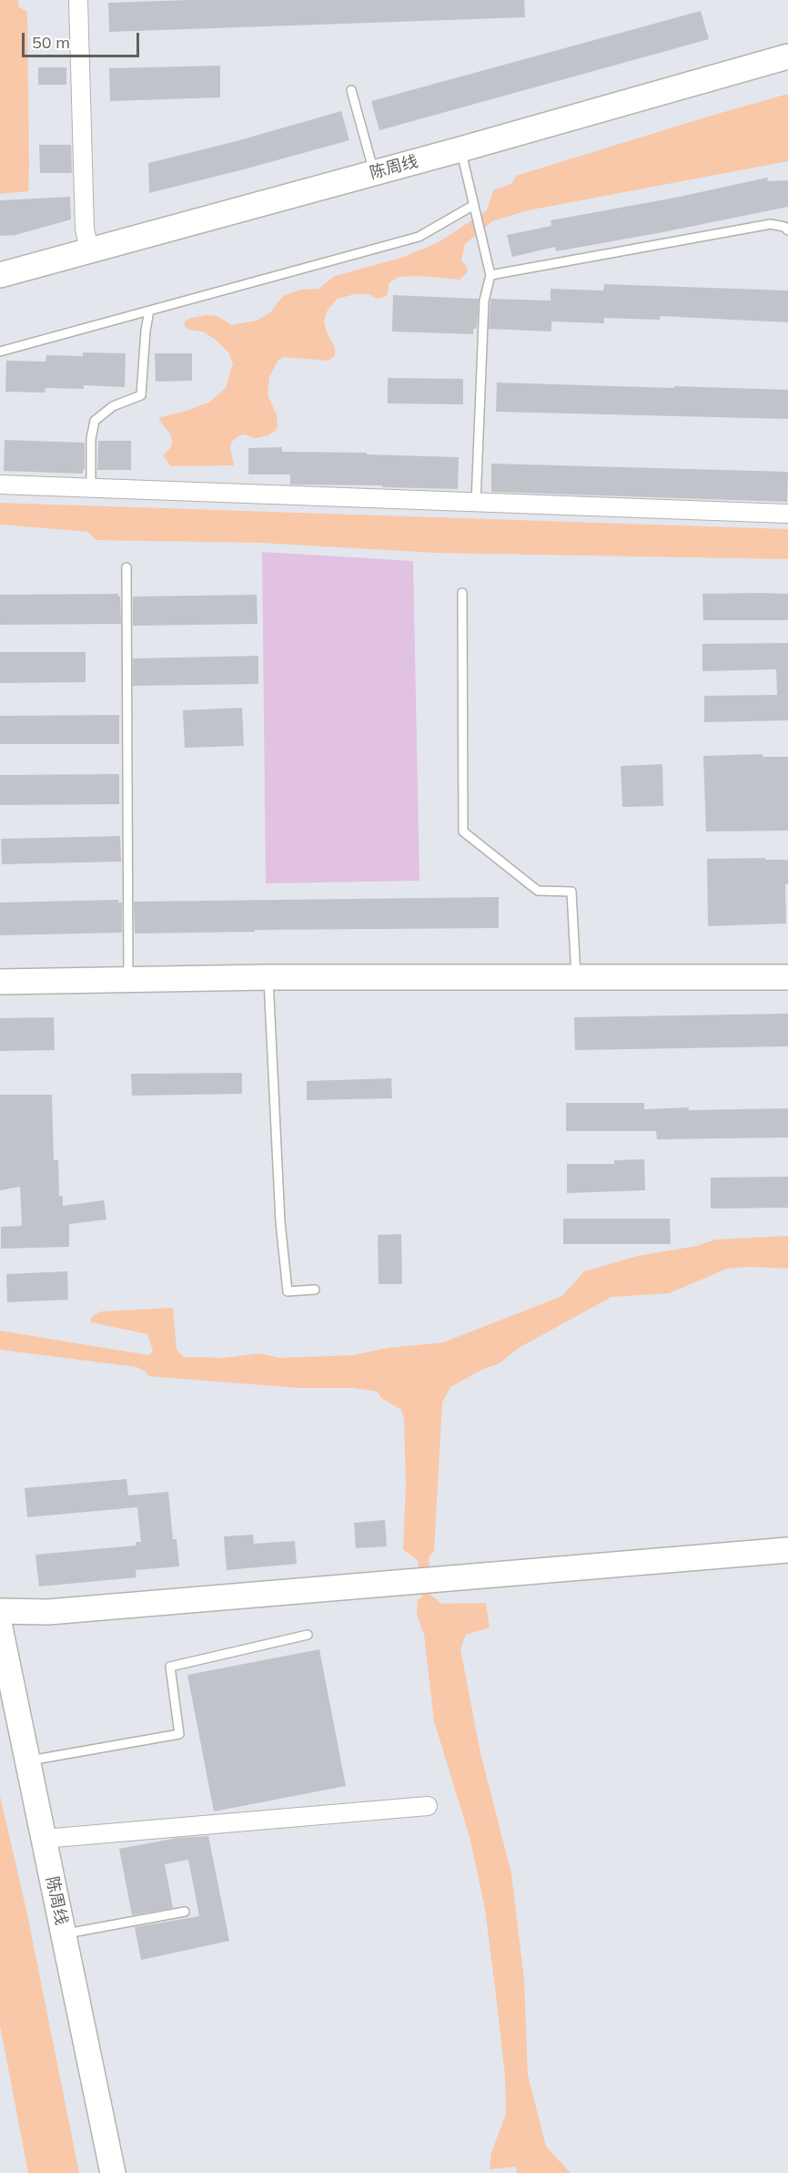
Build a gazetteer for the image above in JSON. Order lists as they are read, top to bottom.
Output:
{
  "streets": {
    "street": ["陈周线"]
  },
  "scale_bar": "50 m"
}
